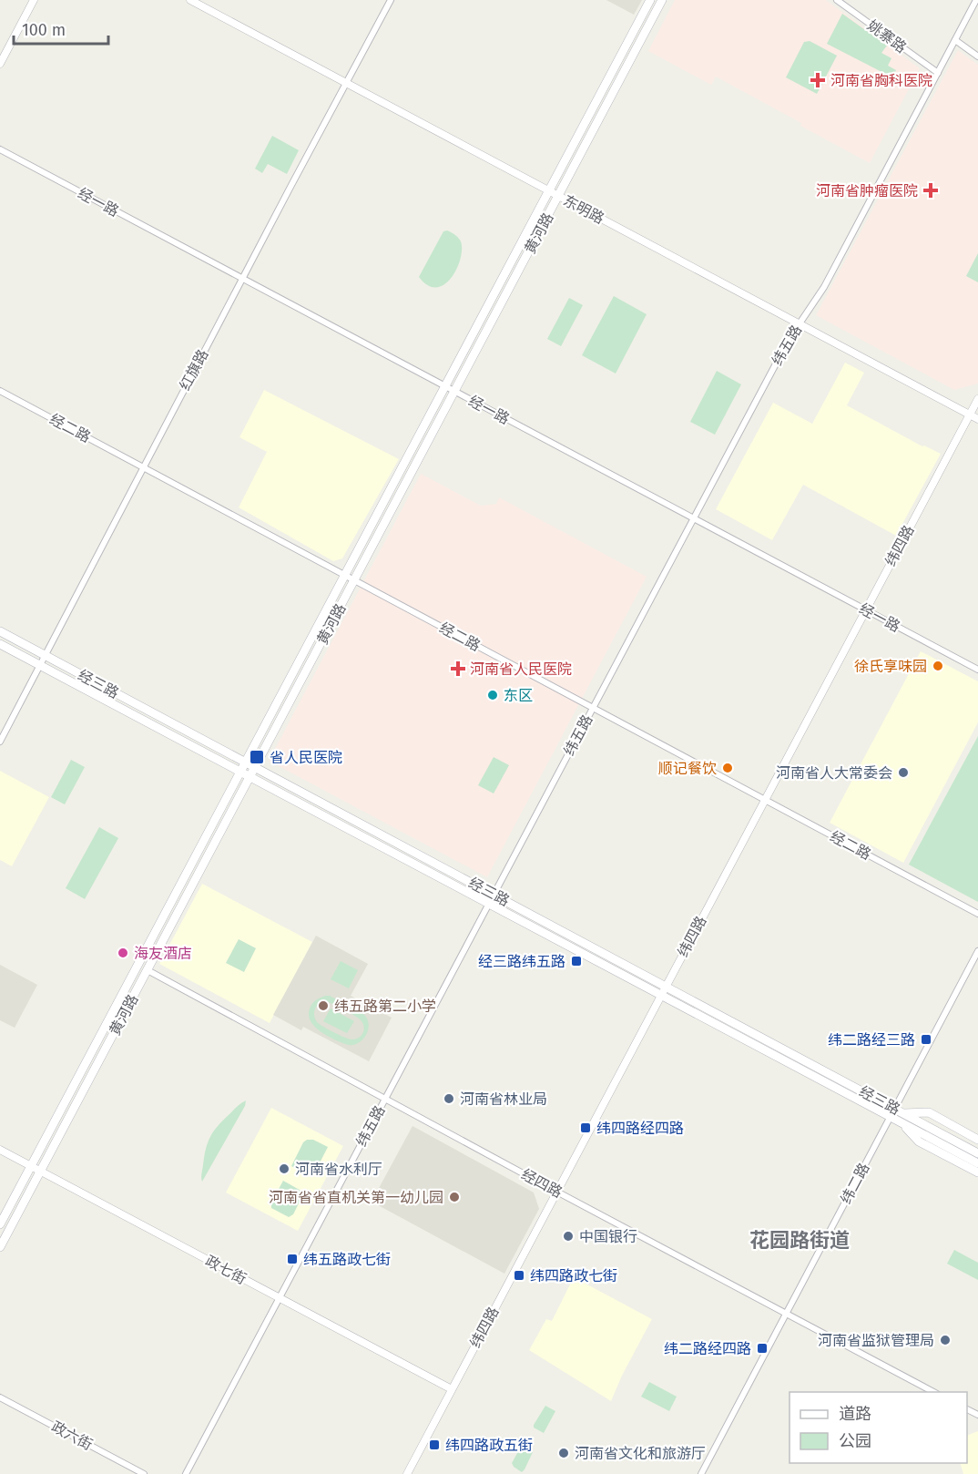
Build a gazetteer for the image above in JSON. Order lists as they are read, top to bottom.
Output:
{
  "streets": {
    "main road": ["黄河路", "经三路"],
    "street": [
      "姚寨路",
      "经一路",
      "东明路",
      "纬五路",
      "红旗路",
      "经二路",
      "纬四路",
      "经四路",
      "纬二路",
      "政七街",
      "政六街"
    ]
  },
  "crossings": [
    ["姚寨路", "纬五路"],
    ["经一路", "黄河路"],
    ["经一路", "纬五路"],
    ["经一路", "红旗路"],
    ["经一路", "纬四路"],
    ["东明路", "黄河路"],
    ["东明路", "纬五路"],
    ["东明路", "红旗路"],
    ["东明路", "纬四路"],
    ["黄河路", "经二路"],
    ["黄河路", "经三路"],
    ["黄河路", "经四路"],
    ["黄河路", "政七街"],
    ["纬五路", "经二路"],
    ["纬五路", "经三路"],
    ["纬五路", "经四路"],
    ["纬五路", "政七街"],
    ["红旗路", "经二路"],
    ["红旗路", "经三路"],
    ["经二路", "纬四路"],
    ["纬四路", "经三路"],
    ["纬四路", "经四路"],
    ["纬四路", "政七街"],
    ["经三路", "纬二路"],
    ["经四路", "纬二路"]
  ],
  "districts": ["花园路街道"],
  "places": {
    "health": ["河南省胸科医院", "河南省肿瘤医院", "河南省人民医院"],
    "other": [
      "徐氏享味园",
      "东区",
      "顺记餐饮",
      "河南省人大常委会",
      "海友酒店",
      "纬五路第二小学",
      "河南省林业局",
      "河南省水利厅",
      "河南省省直机关第一幼儿园",
      "中国银行",
      "河南省监狱管理局",
      "河南省文化和旅游厅"
    ],
    "transit": [
      "省人民医院",
      "经三路纬五路",
      "纬二路经三路",
      "纬四路经四路",
      "纬五路政七街",
      "纬四路政七街",
      "纬二路经四路",
      "纬四路政五街"
    ]
  },
  "legend": ["道路", "公园"],
  "scale_bar": "100 m"
}
